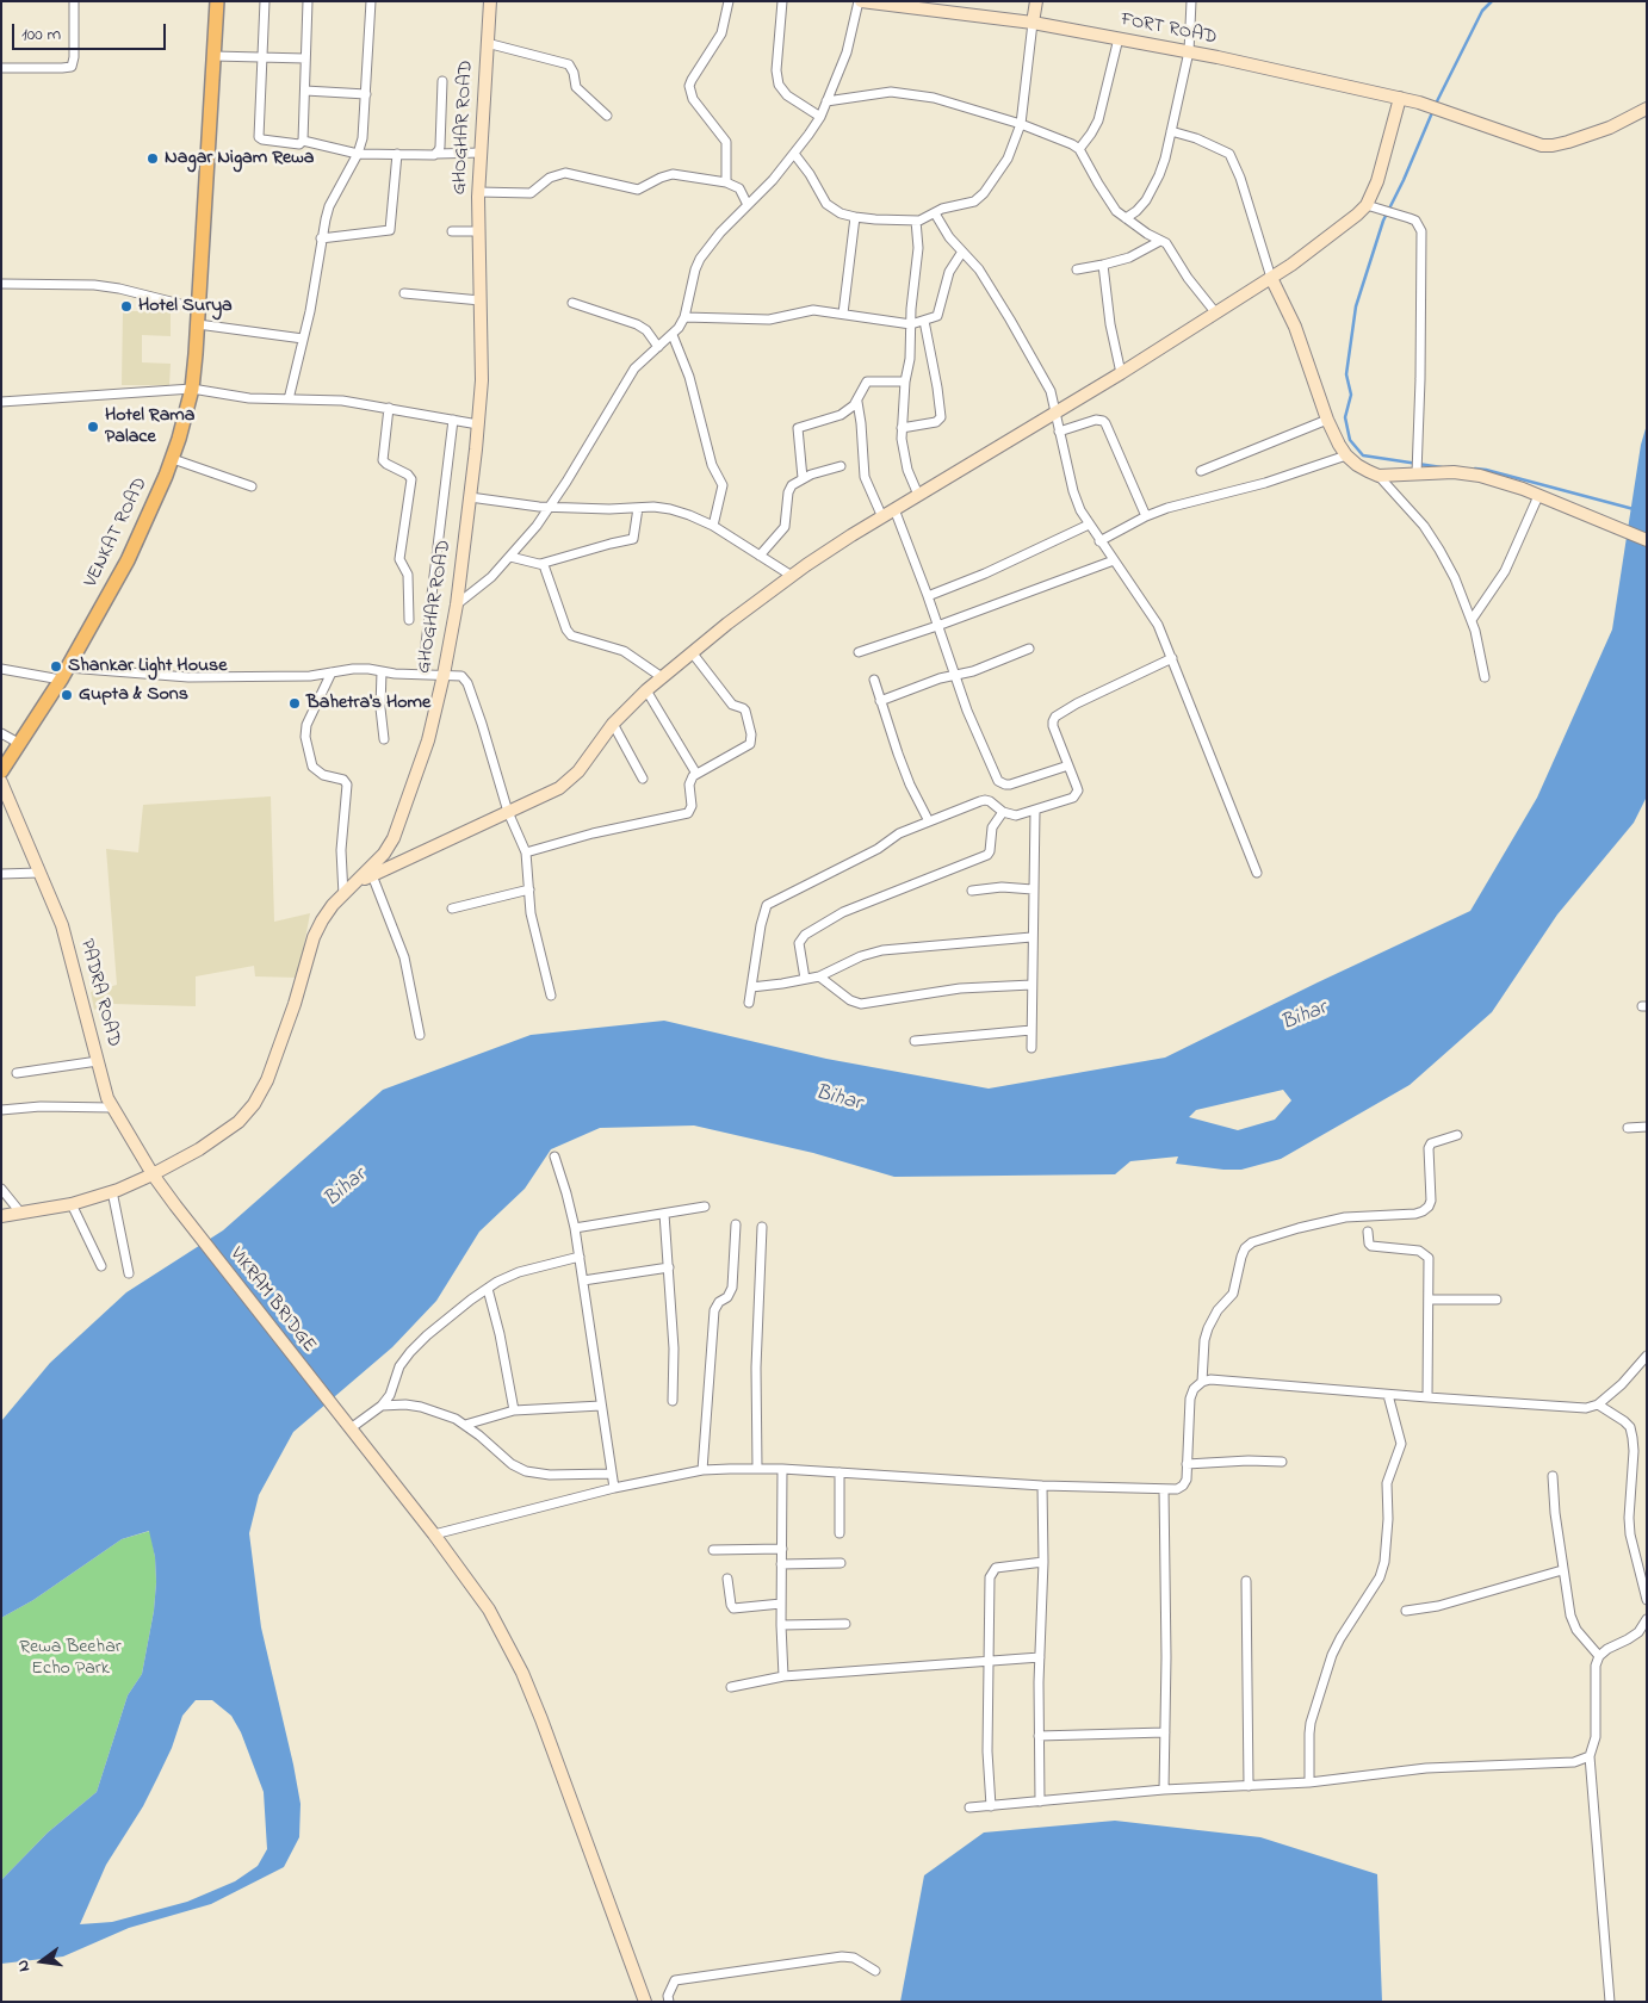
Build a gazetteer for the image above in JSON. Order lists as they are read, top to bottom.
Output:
{
  "streets": {
    "main road": ["VENKAT ROAD"],
    "street": [
      "FORT ROAD",
      "GHOGHAR ROAD",
      "PADRA ROAD",
      "VIKRAM BRIDGE"
    ]
  },
  "crossings": [
    ["GHOGHAR ROAD", "PADRA ROAD"],
    ["PADRA ROAD", "VIKRAM BRIDGE"]
  ],
  "water": ["Bihar"],
  "parks": ["Rewa Beehar Echo Park"],
  "places": [
    "Nagar Nigam Rewa",
    "Hotel Surya",
    "Hotel Rama Palace",
    "Shankar Light House",
    "Gupta & Sons",
    "Bahetra's Home"
  ],
  "scale_bar": "100 m",
  "north": "left"
}
